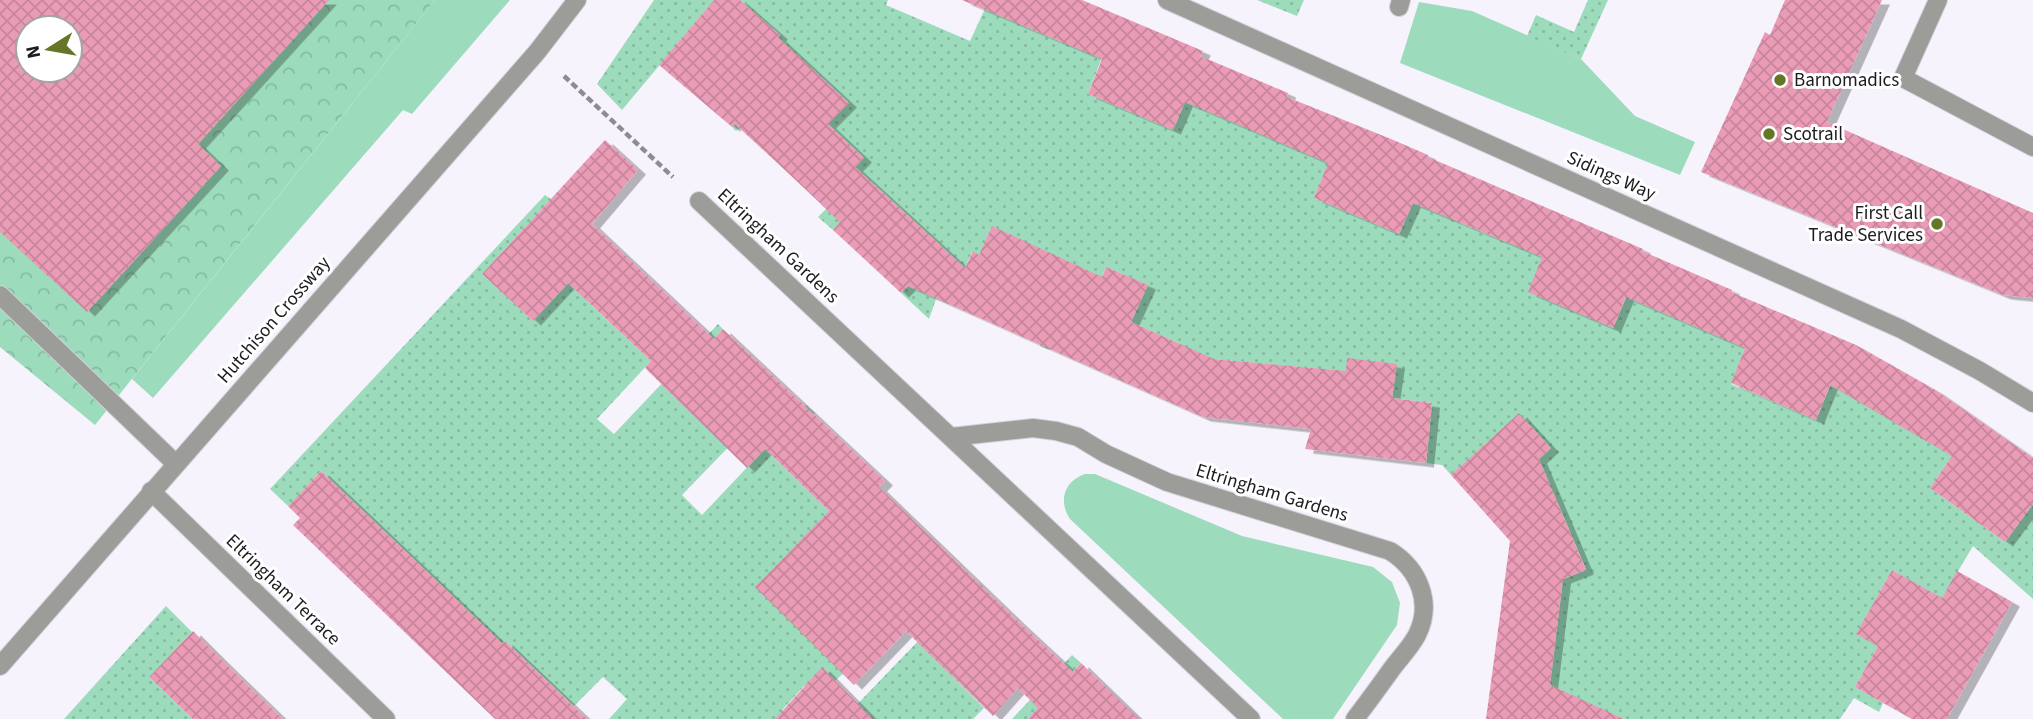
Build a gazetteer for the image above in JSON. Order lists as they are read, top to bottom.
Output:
{
  "streets": {
    "street": [
      "Sidings Way",
      "Eltringham Gardens",
      "Hutchison Crossway",
      "Eltringham Terrace"
    ]
  },
  "crossings": [
    ["Hutchison Crossway", "Eltringham Terrace"]
  ],
  "places": ["Barnomadics", "Scotrail", "First Call Trade Services"],
  "north": "left"
}
